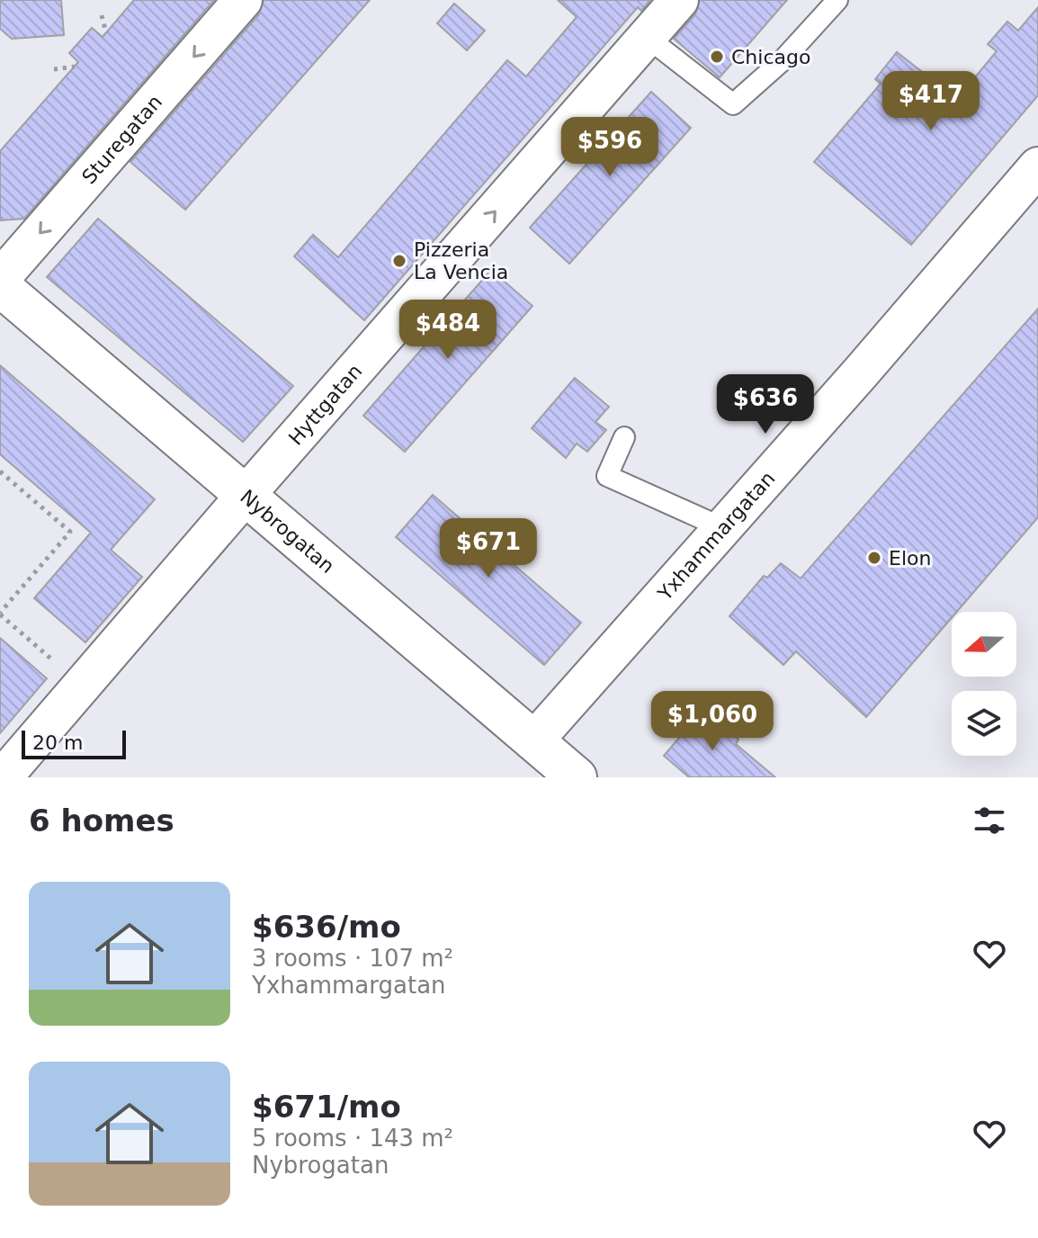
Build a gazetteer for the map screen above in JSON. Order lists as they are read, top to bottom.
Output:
{
  "streets": {
    "street": [
      "Sturegatan",
      "Hyttgatan",
      "Nybrogatan",
      "Yxhammargatan"
    ]
  },
  "crossings": [
    ["Hyttgatan", "Nybrogatan"],
    ["Nybrogatan", "Yxhammargatan"]
  ],
  "one_way": ["Sturegatan", "Hyttgatan"],
  "places": ["Chicago", "Pizzeria La Vencia", "Elon"],
  "scale_bar": "20 m",
  "north": "left",
  "page": {
    "price": [
      "$417",
      "$596",
      "$484",
      "$636",
      "$671",
      "$1,060"
    ],
    "scale": "20 m",
    "heading": "6 homes",
    "list": [
      {
        "name": "$636/mo",
        "note": "3 rooms · 107 m² · Yxhammargatan"
      },
      {
        "name": "$671/mo",
        "note": "5 rooms · 143 m² · Nybrogatan"
      }
    ]
  }
}
